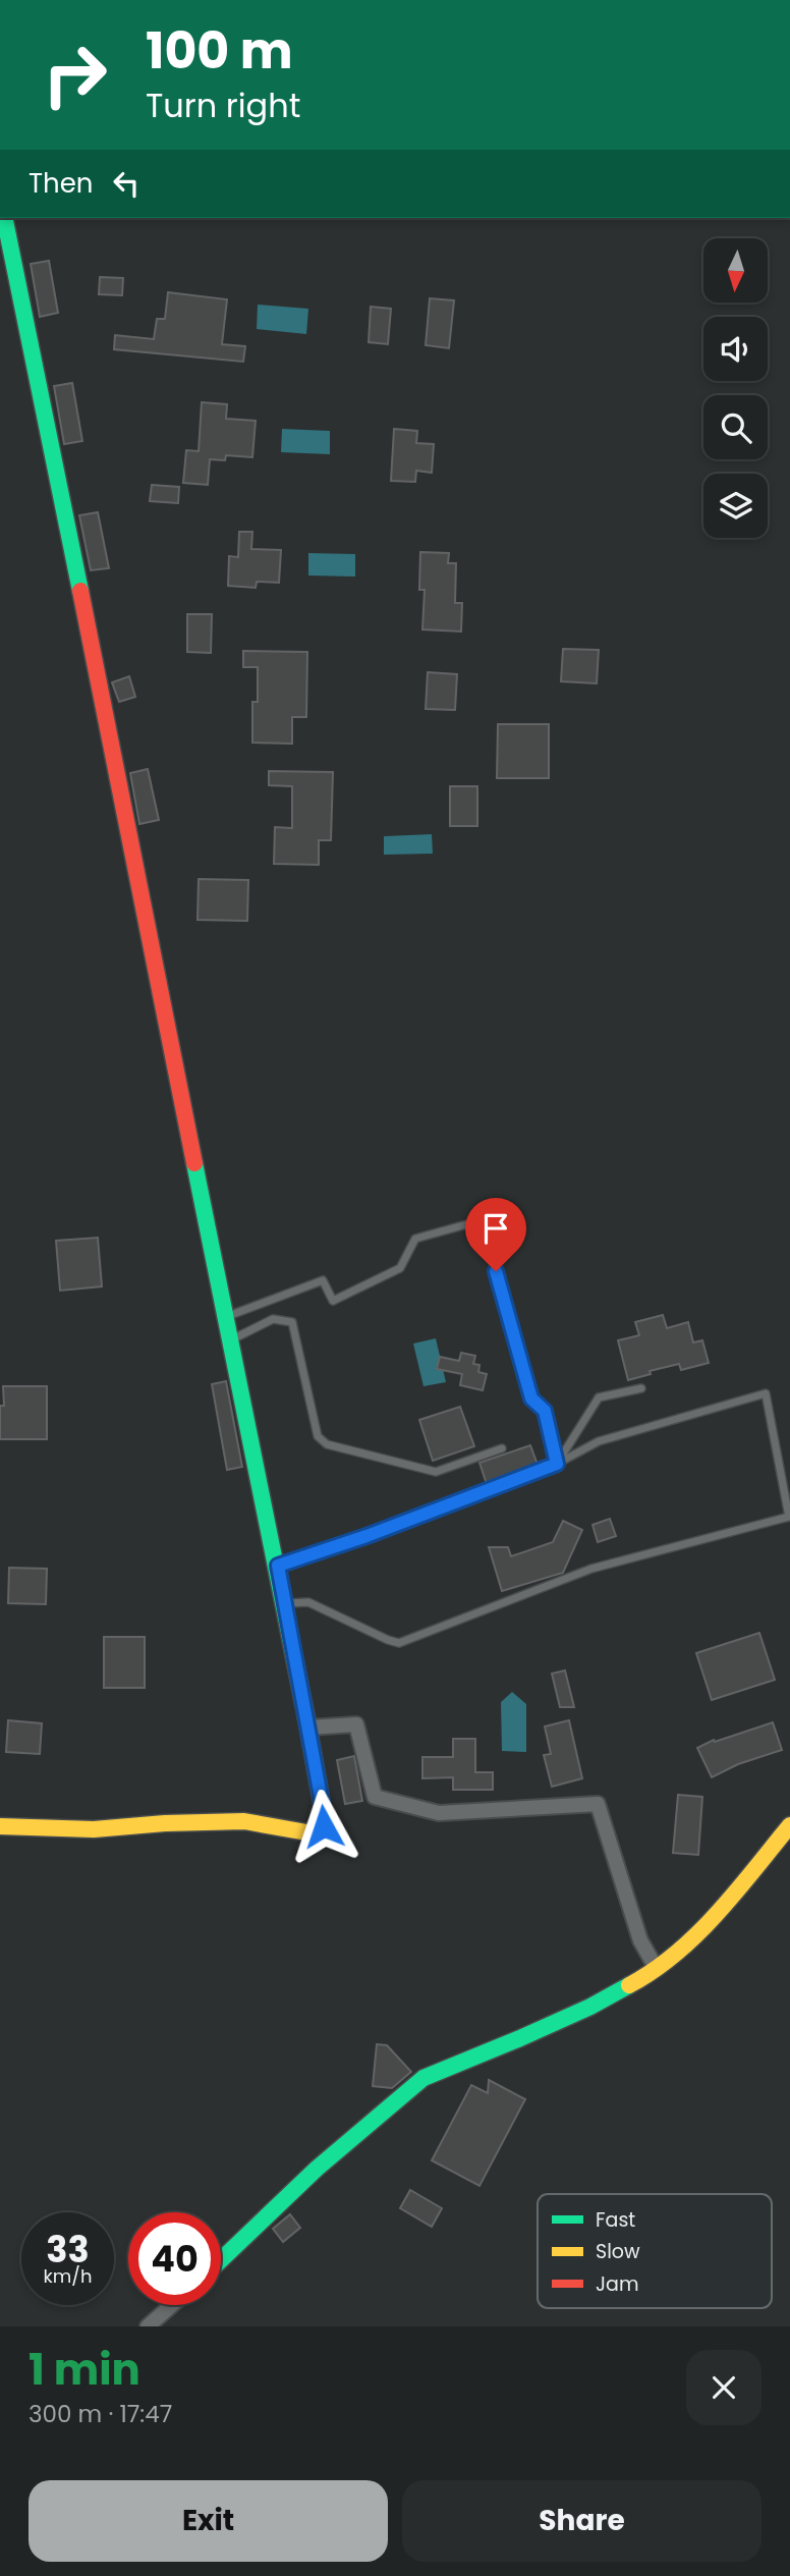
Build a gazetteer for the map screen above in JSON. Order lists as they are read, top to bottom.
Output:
{
  "legend": ["Fast", "Slow", "Jam"],
  "north": "bottom",
  "page": {
    "turn": ["100 m", "Turn right"],
    "then": "Then",
    "speed": "33 km/h",
    "limit": "40",
    "heading": ["1 min", "300 m · 17:47"],
    "buttons": ["Exit", "Share"]
  }
}
